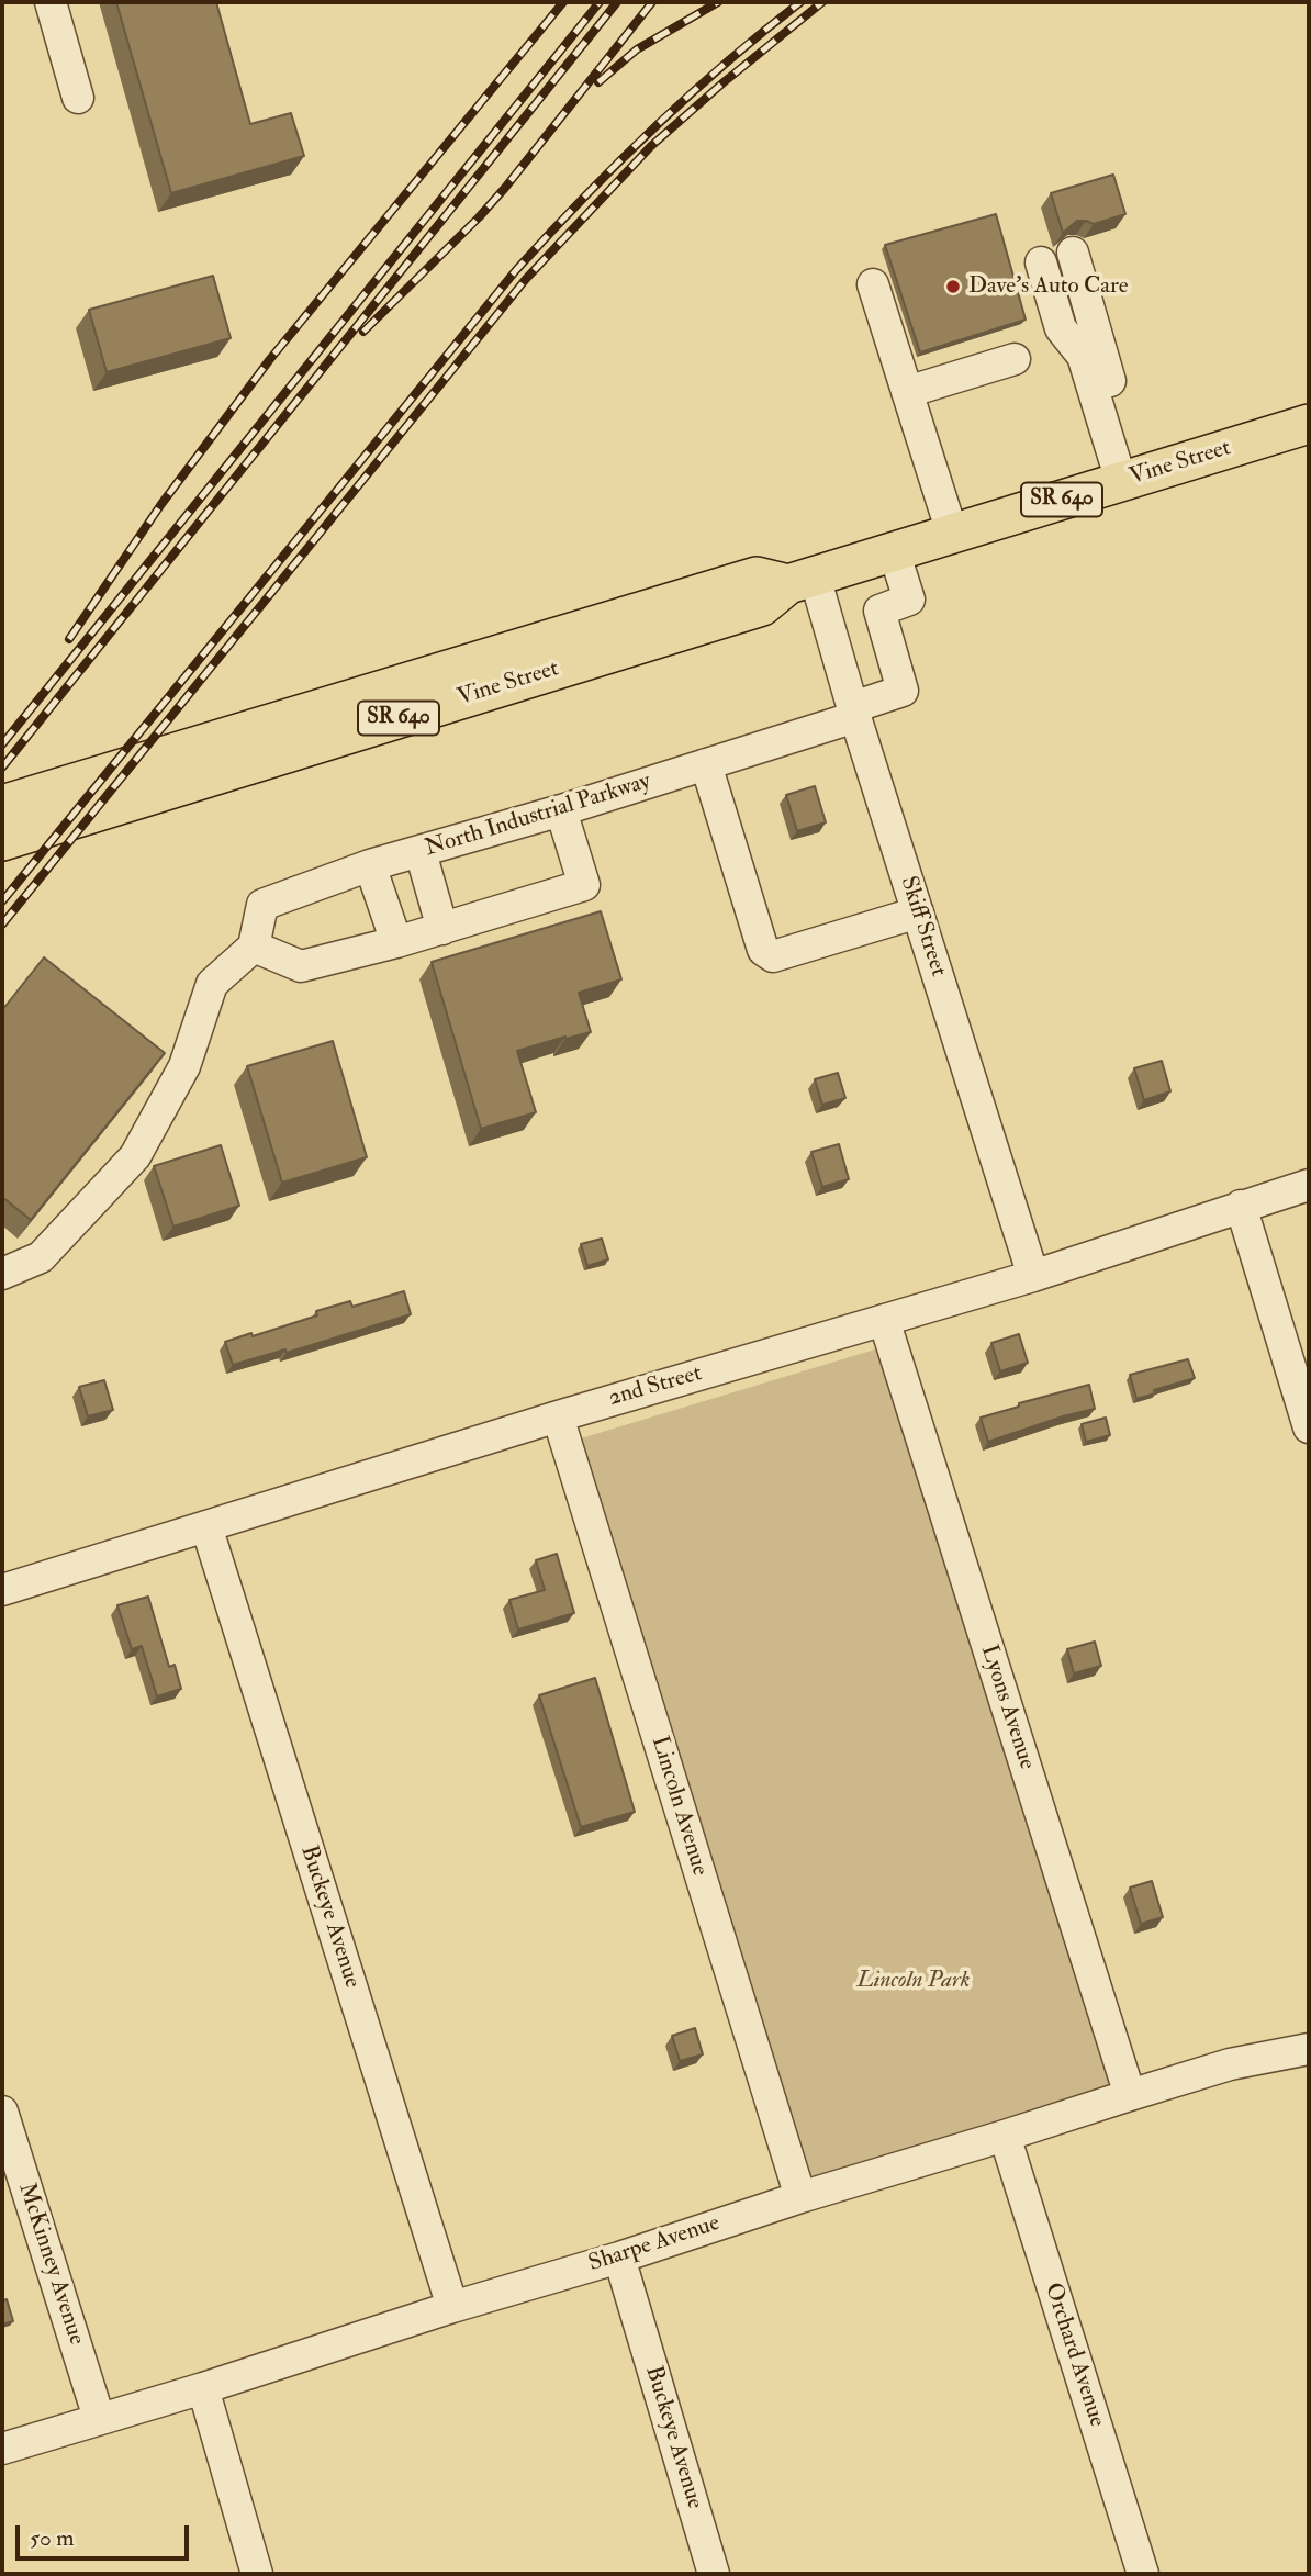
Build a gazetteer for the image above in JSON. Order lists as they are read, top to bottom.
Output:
{
  "streets": {
    "main road": ["Vine Street", "SR 640"],
    "street": [
      "North Industrial Parkway",
      "Skiff Street",
      "2nd Street",
      "Lyons Avenue",
      "Lincoln Avenue",
      "Buckeye Avenue",
      "Sharpe Avenue",
      "McKinney Avenue",
      "Orchard Avenue"
    ]
  },
  "crossings": [
    ["Vine Street", "North Industrial Parkway"],
    ["Vine Street", "Skiff Street"],
    ["North Industrial Parkway", "Skiff Street"],
    ["Skiff Street", "2nd Street"],
    ["2nd Street", "Lyons Avenue"],
    ["2nd Street", "Lincoln Avenue"],
    ["2nd Street", "Buckeye Avenue"],
    ["Lyons Avenue", "Sharpe Avenue"],
    ["Lincoln Avenue", "Sharpe Avenue"],
    ["Buckeye Avenue", "Sharpe Avenue"],
    ["Sharpe Avenue", "McKinney Avenue"],
    ["Sharpe Avenue", "Orchard Avenue"]
  ],
  "parks": ["Lincoln Park"],
  "places": ["Dave's Auto Care"],
  "scale_bar": "50 m"
}
